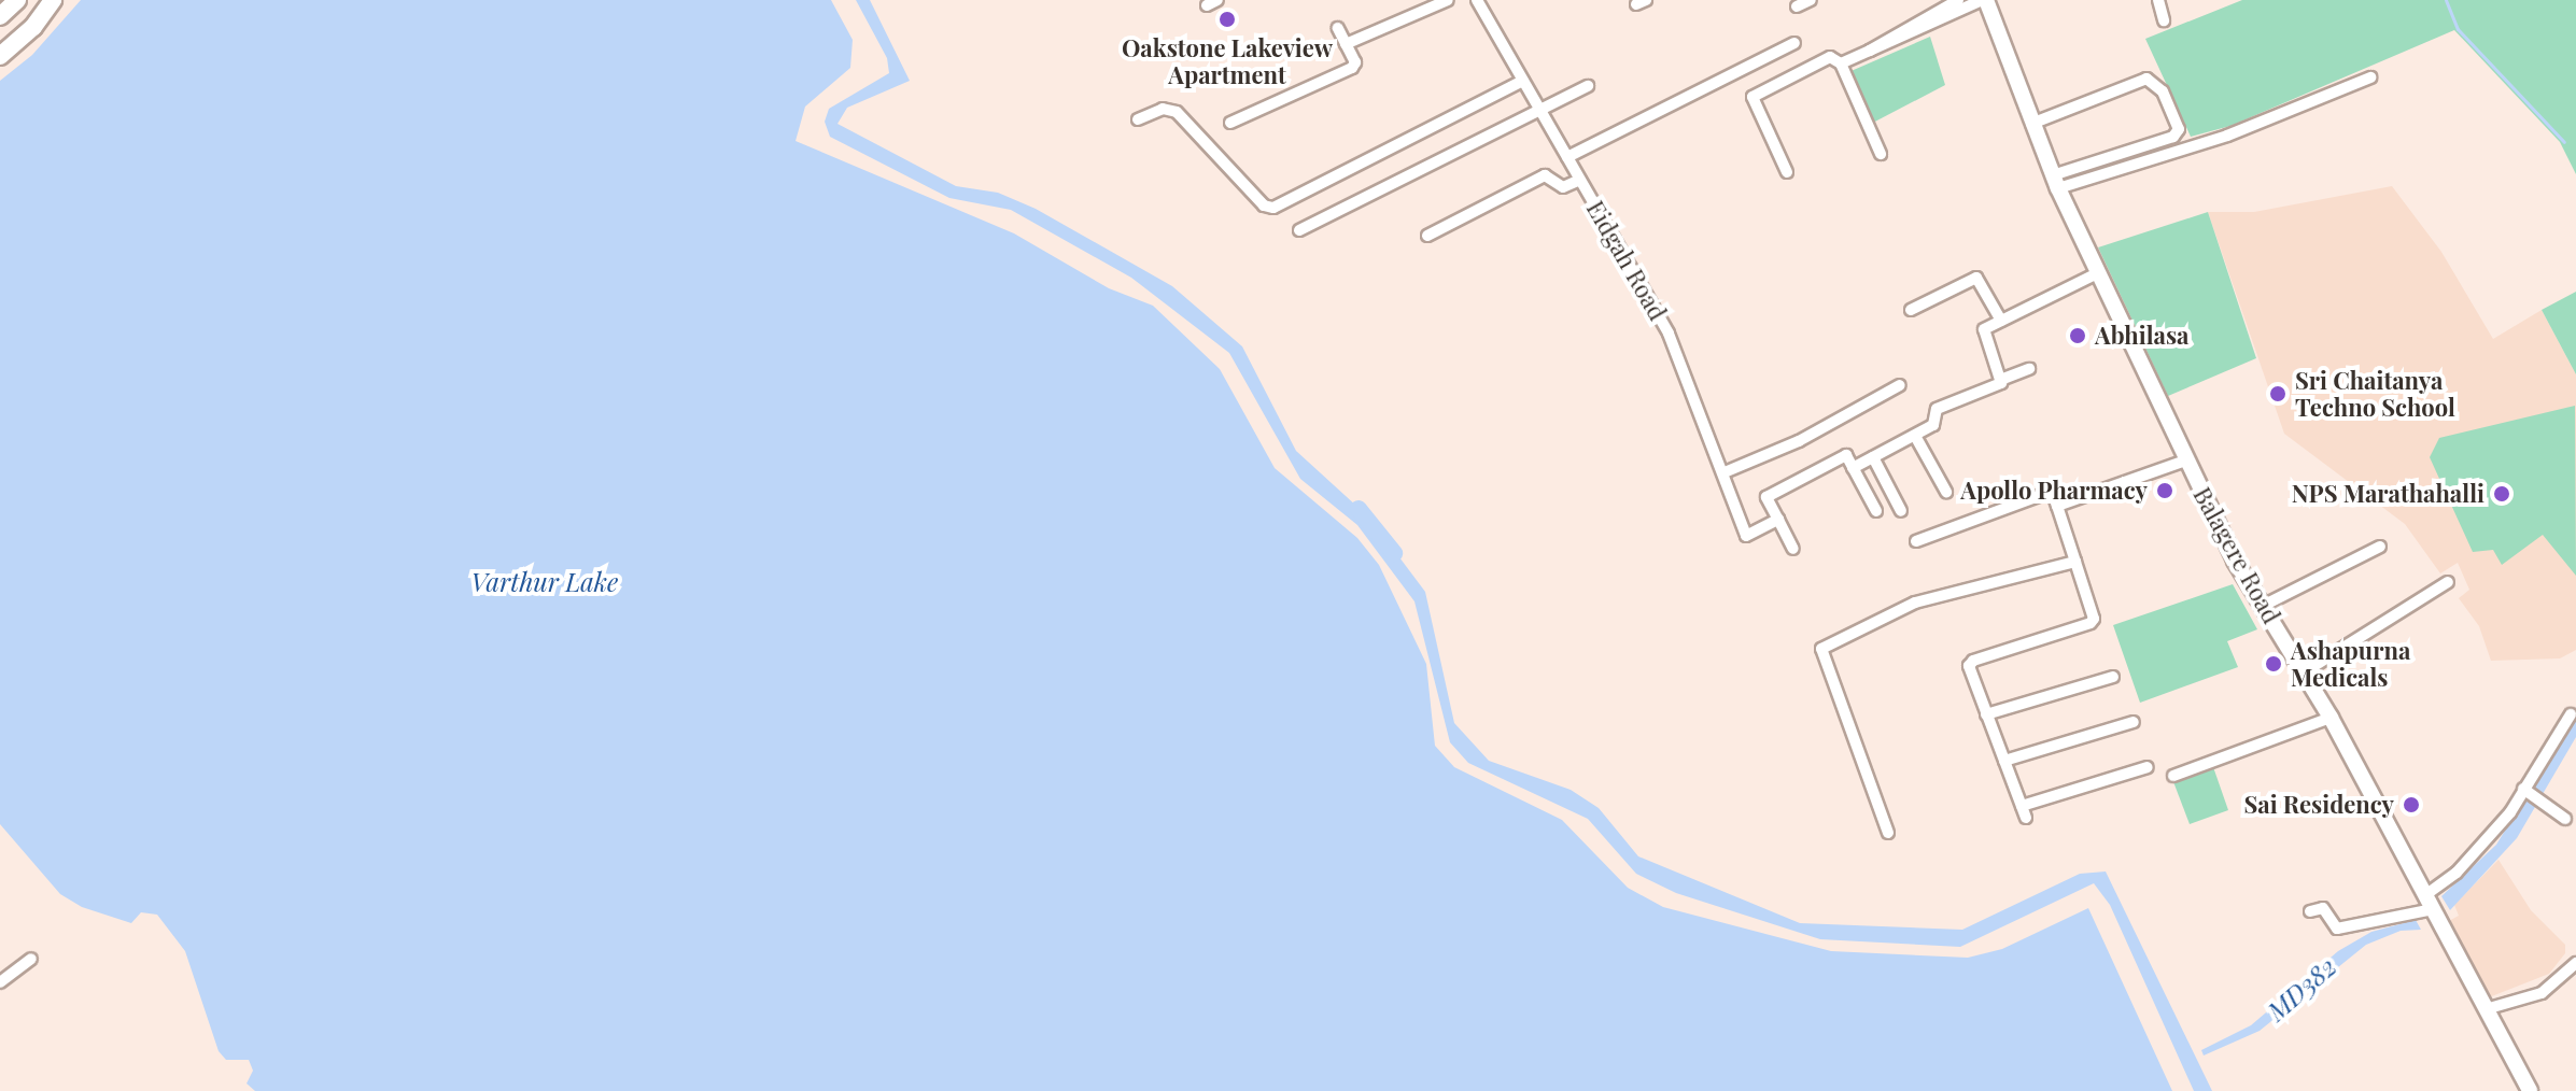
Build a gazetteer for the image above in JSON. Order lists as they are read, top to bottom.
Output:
{
  "streets": {
    "street": ["Eidgah Road", "Balagere Road"]
  },
  "water": ["Varthur Lake", "MD382"],
  "places": [
    "Oakstone Lakeview Apartment",
    "Abhilasa",
    "Sri Chaitanya Techno School",
    "Apollo Pharmacy",
    "NPS Marathahalli",
    "Ashapurna Medicals",
    "Sai Residency"
  ]
}
